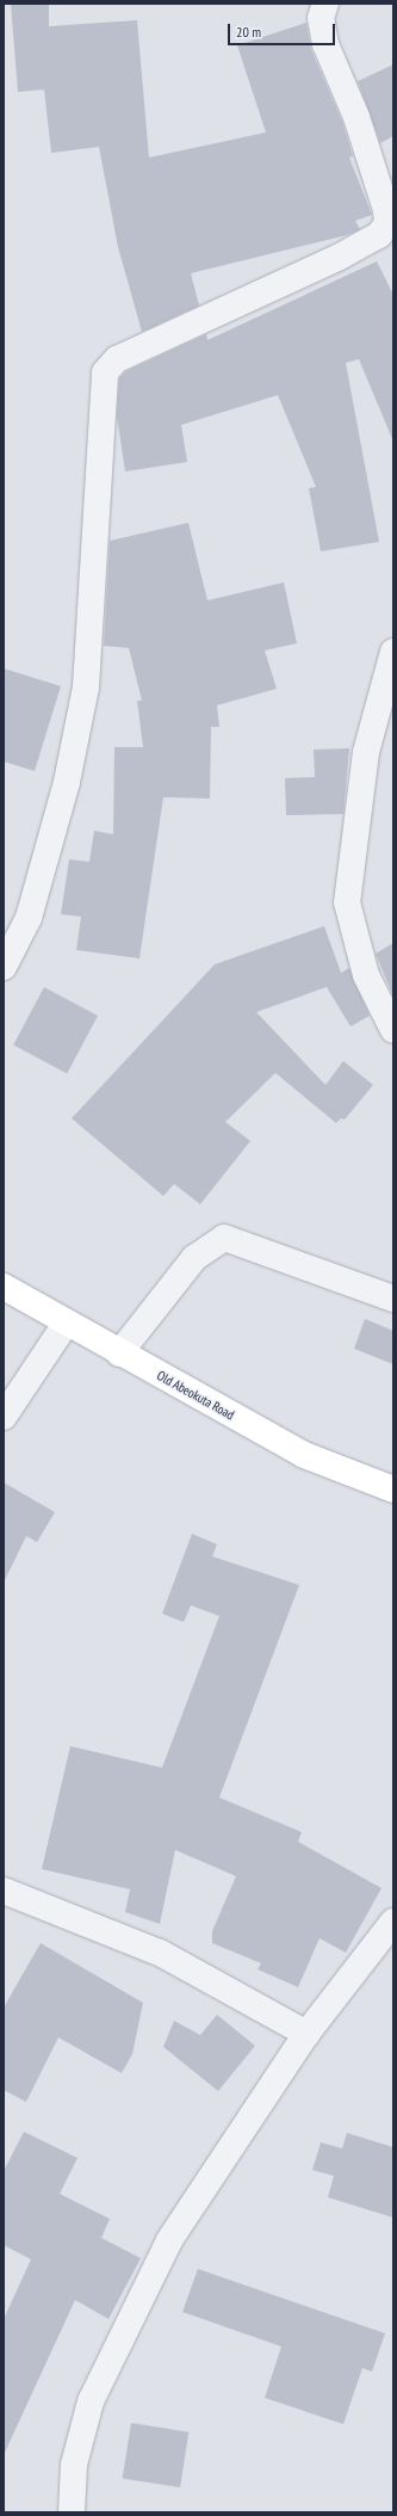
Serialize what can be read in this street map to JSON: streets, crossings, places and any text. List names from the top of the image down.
{
  "streets": {
    "highway": ["Old Abeokuta Road"]
  },
  "scale_bar": "20 m"
}
